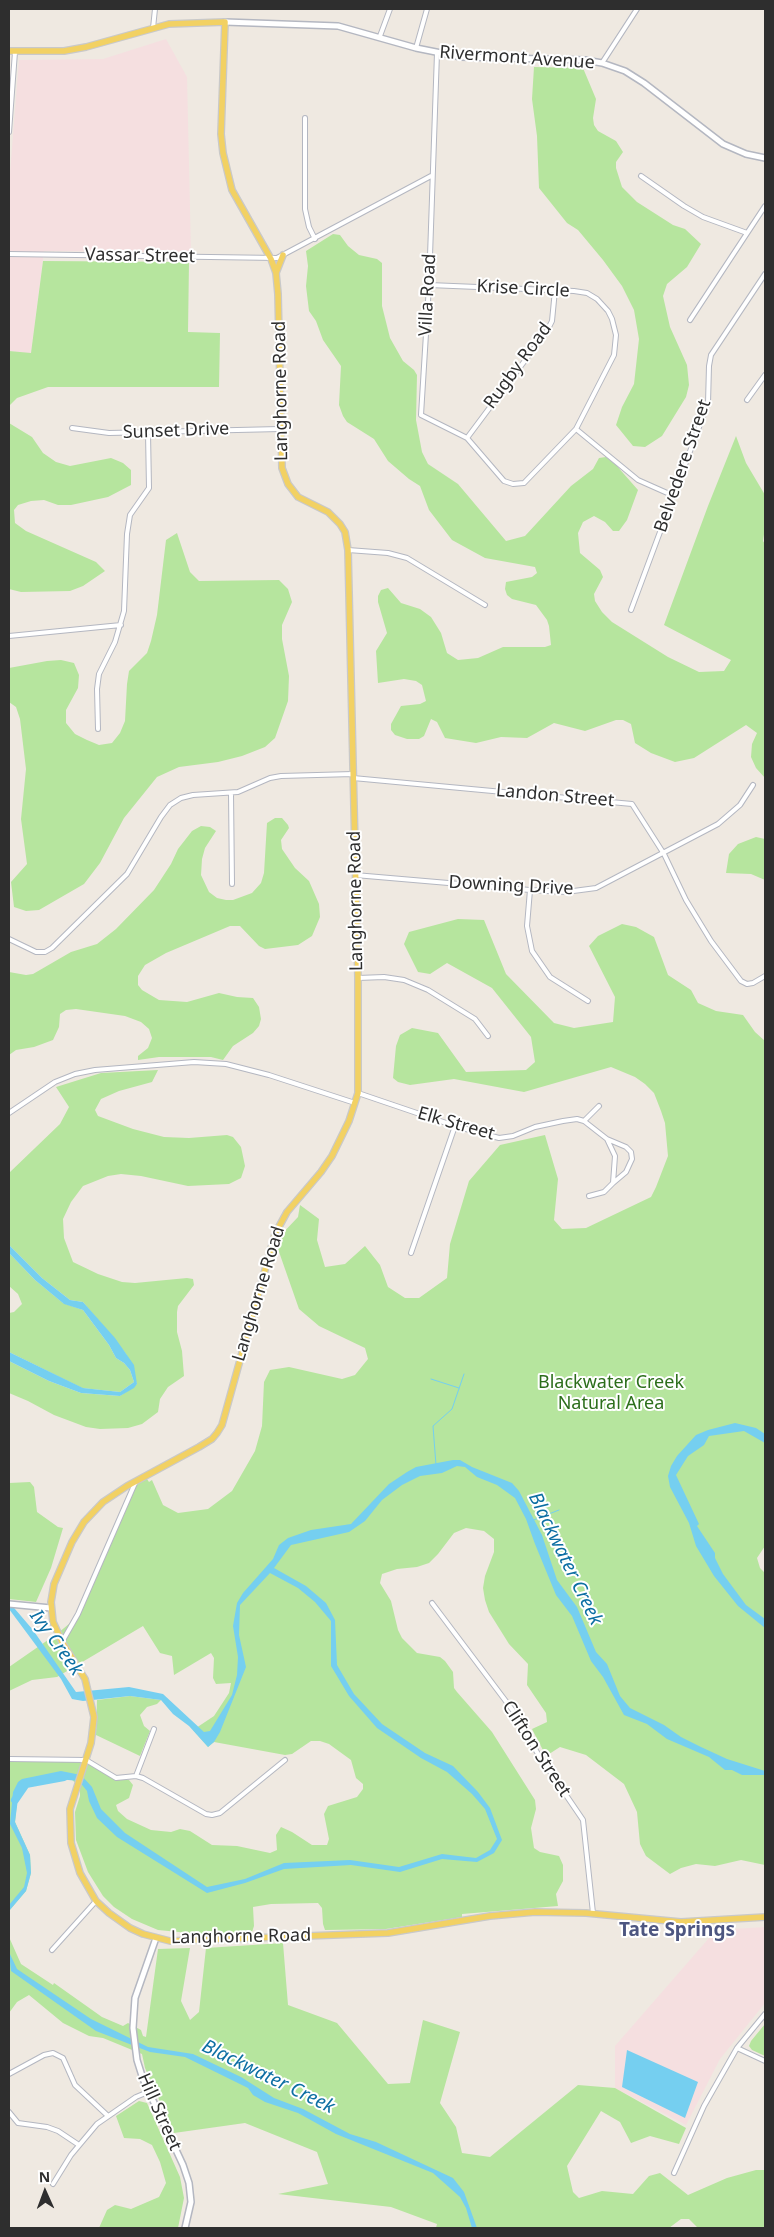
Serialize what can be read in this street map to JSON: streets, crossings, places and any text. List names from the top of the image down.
{
  "streets": {
    "main road": ["Rivermont Avenue", "Langhorne Road", "Hill Street"],
    "street": [
      "Vassar Street",
      "Krise Circle",
      "Villa Road",
      "Rugby Road",
      "Sunset Drive",
      "Belvedere Street",
      "Landon Street",
      "Downing Drive",
      "Elk Street",
      "Clifton Street"
    ]
  },
  "crossings": [
    ["Rivermont Avenue", "Langhorne Road"],
    ["Vassar Street", "Langhorne Road"],
    ["Krise Circle", "Villa Road"],
    ["Krise Circle", "Rugby Road"],
    ["Langhorne Road", "Sunset Drive"],
    ["Langhorne Road", "Landon Street"],
    ["Langhorne Road", "Downing Drive"],
    ["Langhorne Road", "Elk Street"],
    ["Langhorne Road", "Clifton Street"],
    ["Langhorne Road", "Hill Street"],
    ["Landon Street", "Downing Drive"]
  ],
  "districts": ["Tate Springs"],
  "water": ["Blackwater Creek", "Ivy Creek"],
  "parks": ["Blackwater Creek Natural Area"],
  "north": "top"
}
